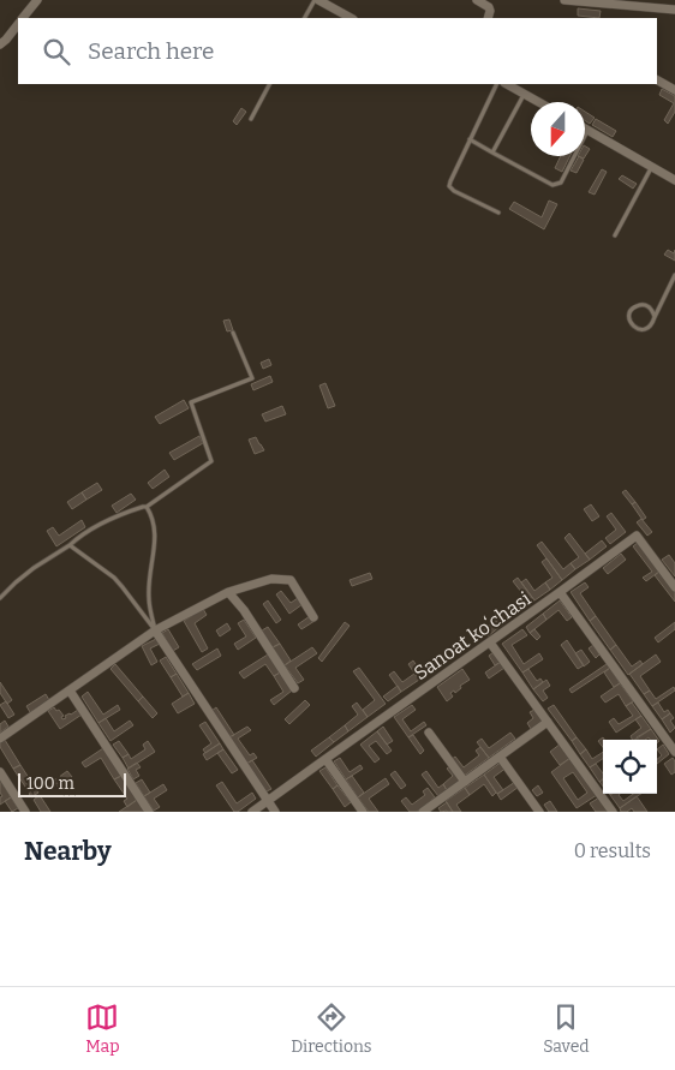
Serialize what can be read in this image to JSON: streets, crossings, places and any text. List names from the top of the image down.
{
  "streets": {
    "street": ["Sanoat koʻchasi"]
  },
  "scale_bar": "100 m",
  "north": "bottom",
  "page": {
    "search": "Search here",
    "scale": "100 m",
    "heading": ["Nearby", "0 results"],
    "nav": ["Map", "Directions", "Saved"]
  }
}
